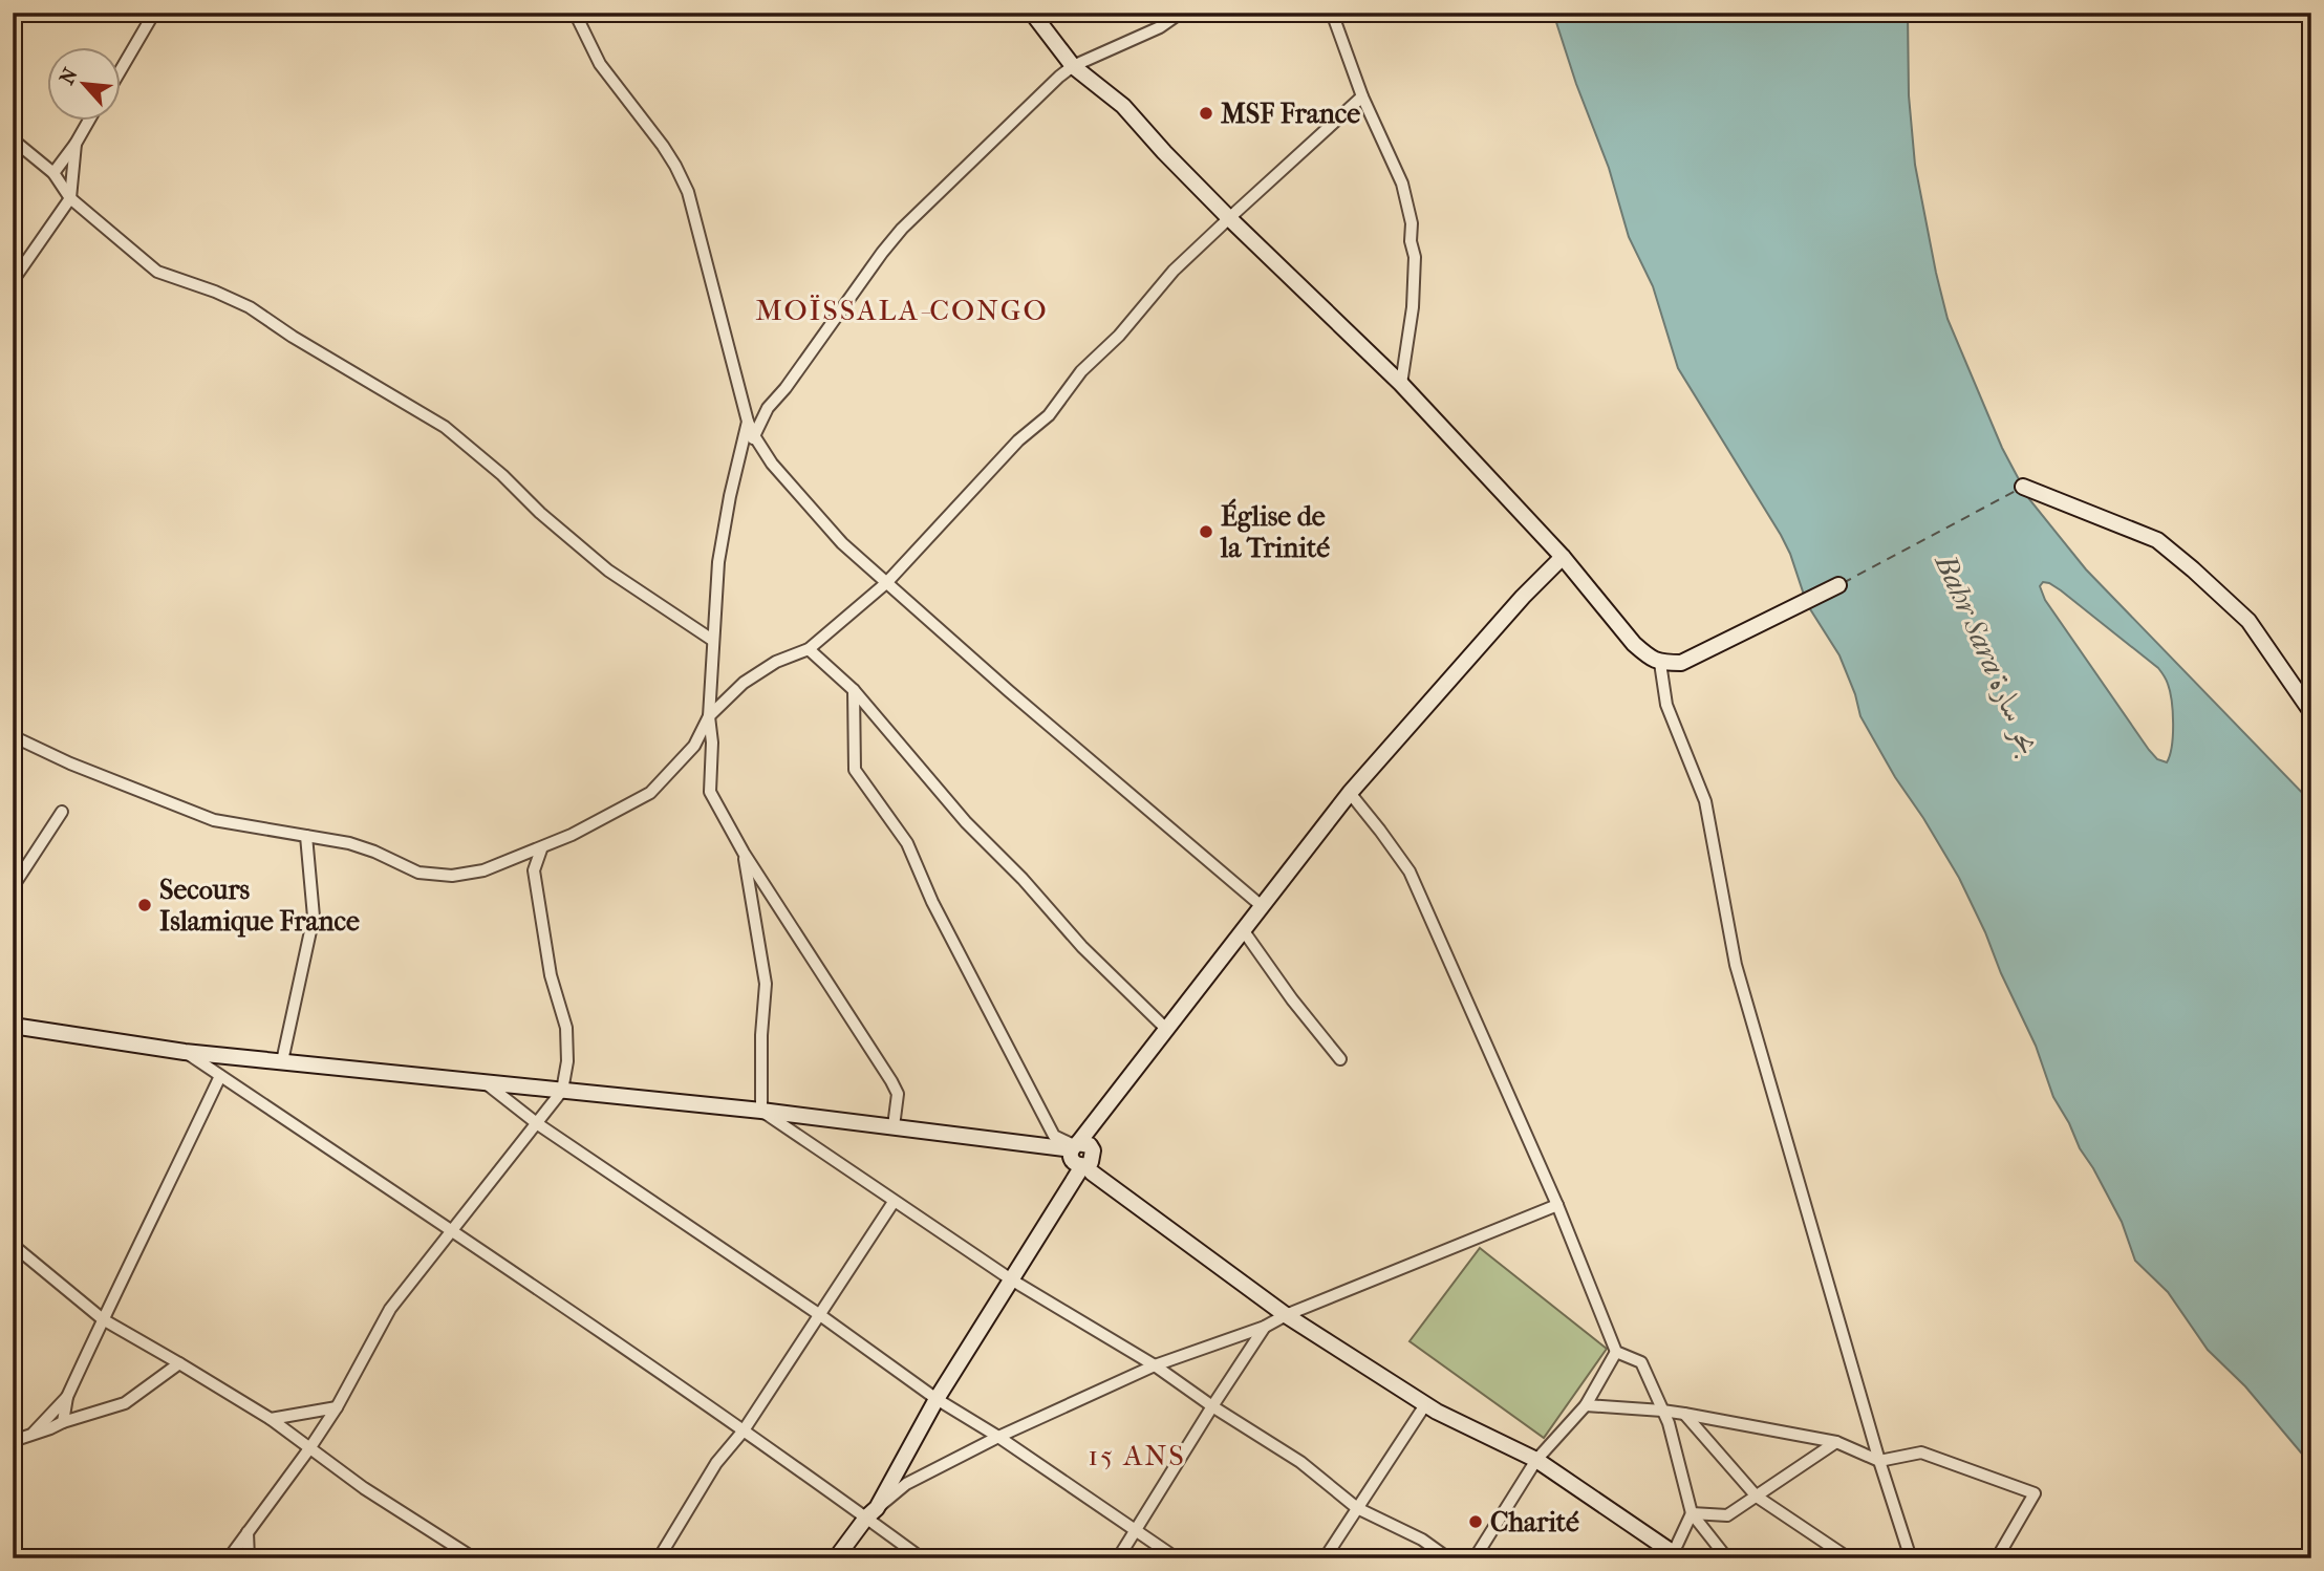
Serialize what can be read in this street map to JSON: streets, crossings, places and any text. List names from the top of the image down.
{
  "districts": ["MOÏSSALA-CONGO", "15 ANS"],
  "water": ["Bahr Sara بحر سارة"],
  "places": [
    "MSF France",
    "Église de la Trinité",
    "Secours Islamique France",
    "Charité"
  ],
  "north": "top left"
}
